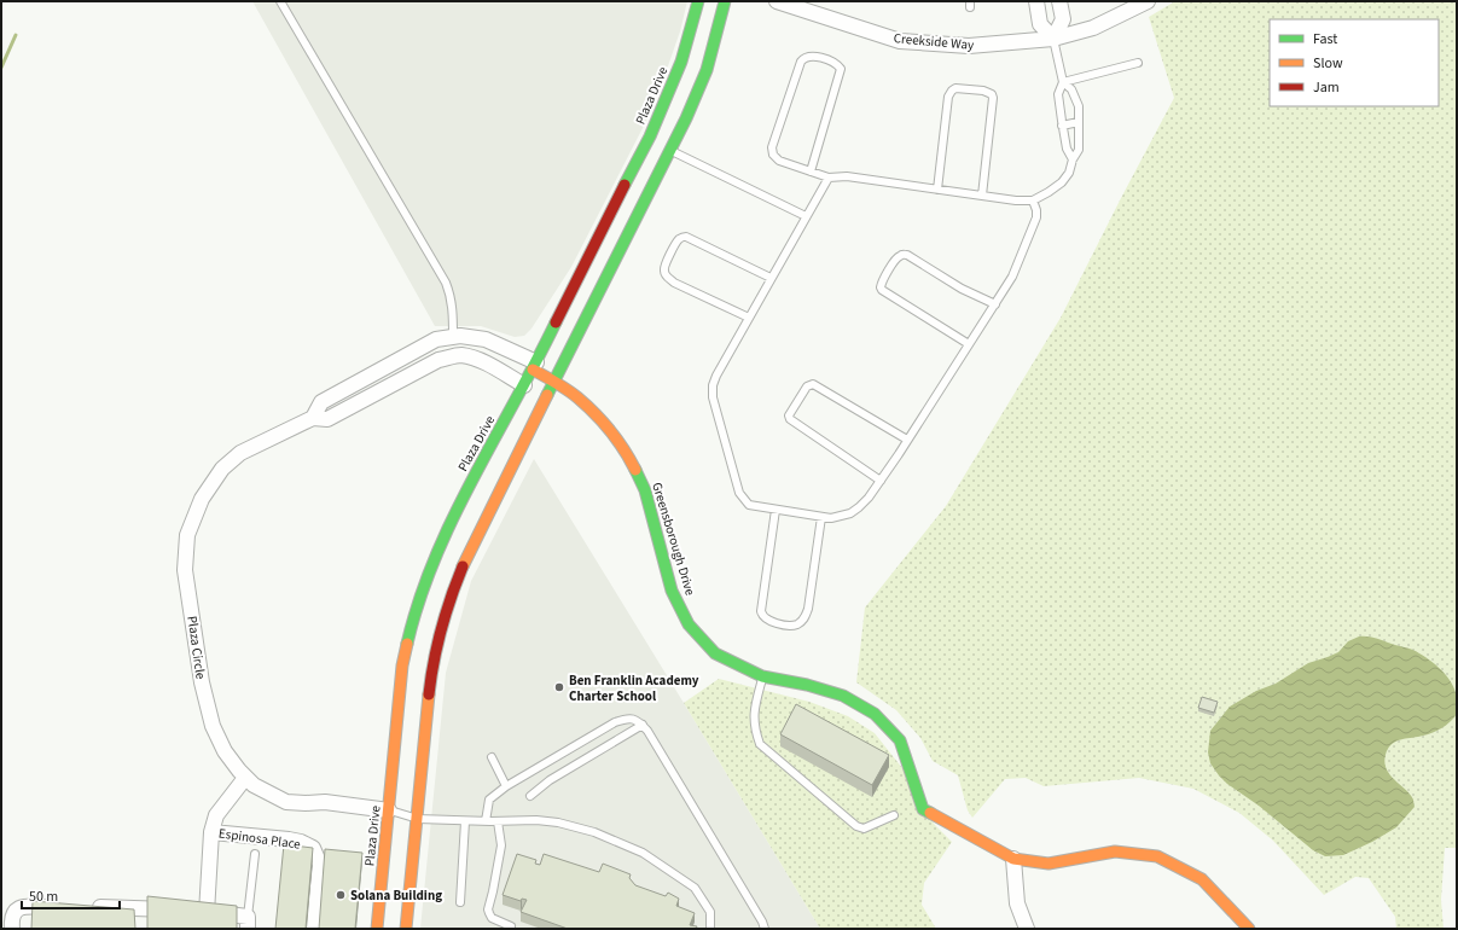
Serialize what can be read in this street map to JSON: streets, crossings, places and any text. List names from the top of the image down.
{
  "streets": {
    "street": [
      "Creekside Way",
      "Plaza Drive",
      "Greensborough Drive",
      "Plaza Circle",
      "Espinosa Place"
    ]
  },
  "crossings": [
    ["Plaza Drive", "Greensborough Drive"],
    ["Plaza Drive", "Plaza Circle"],
    ["Greensborough Drive", "Plaza Circle"]
  ],
  "places": ["Ben Franklin Academy Charter School", "Solana Building"],
  "legend": ["Fast", "Slow", "Jam"],
  "scale_bar": "50 m"
}
